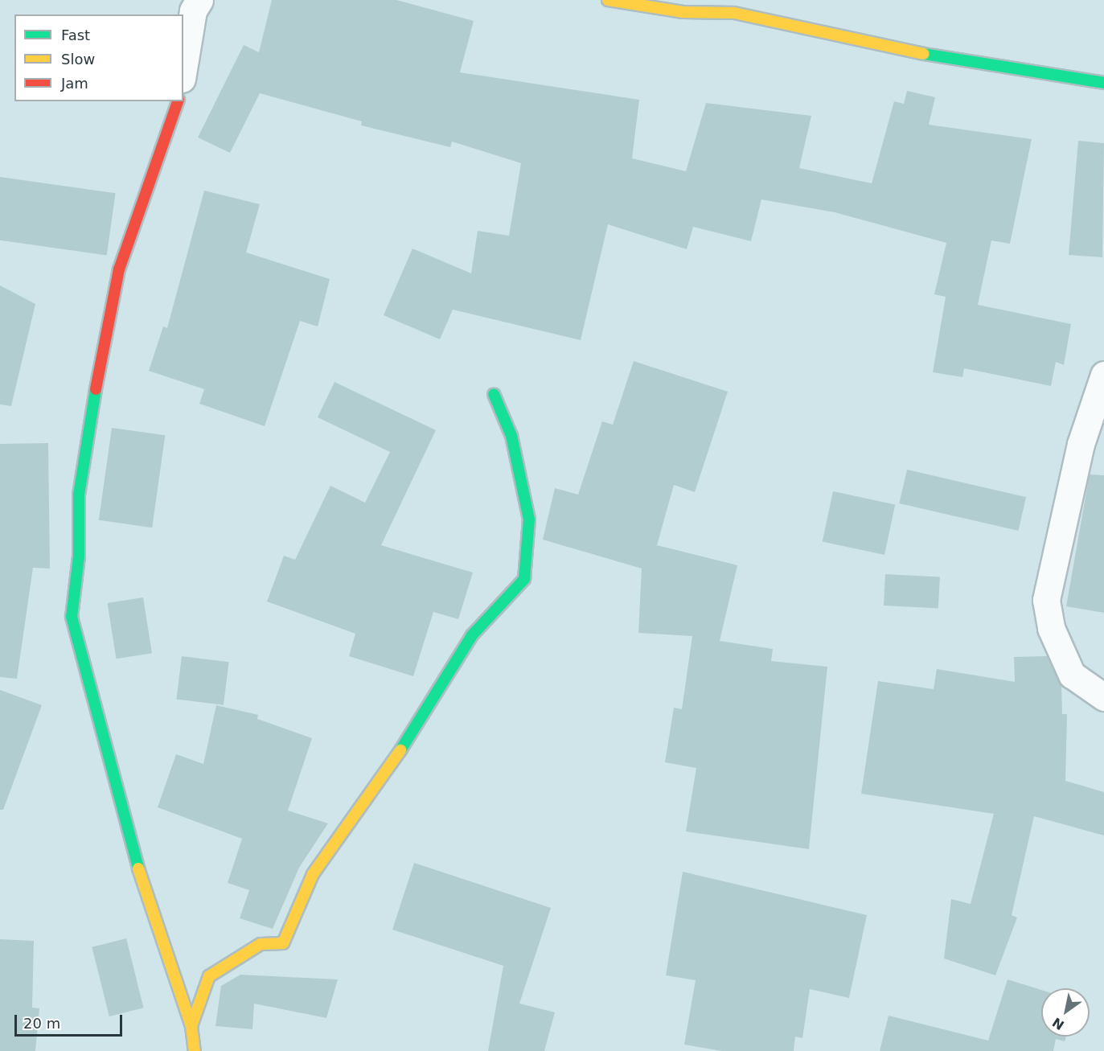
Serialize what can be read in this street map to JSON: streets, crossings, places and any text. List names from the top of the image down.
{
  "legend": ["Fast", "Slow", "Jam"],
  "scale_bar": "20 m",
  "north": "bottom left"
}
